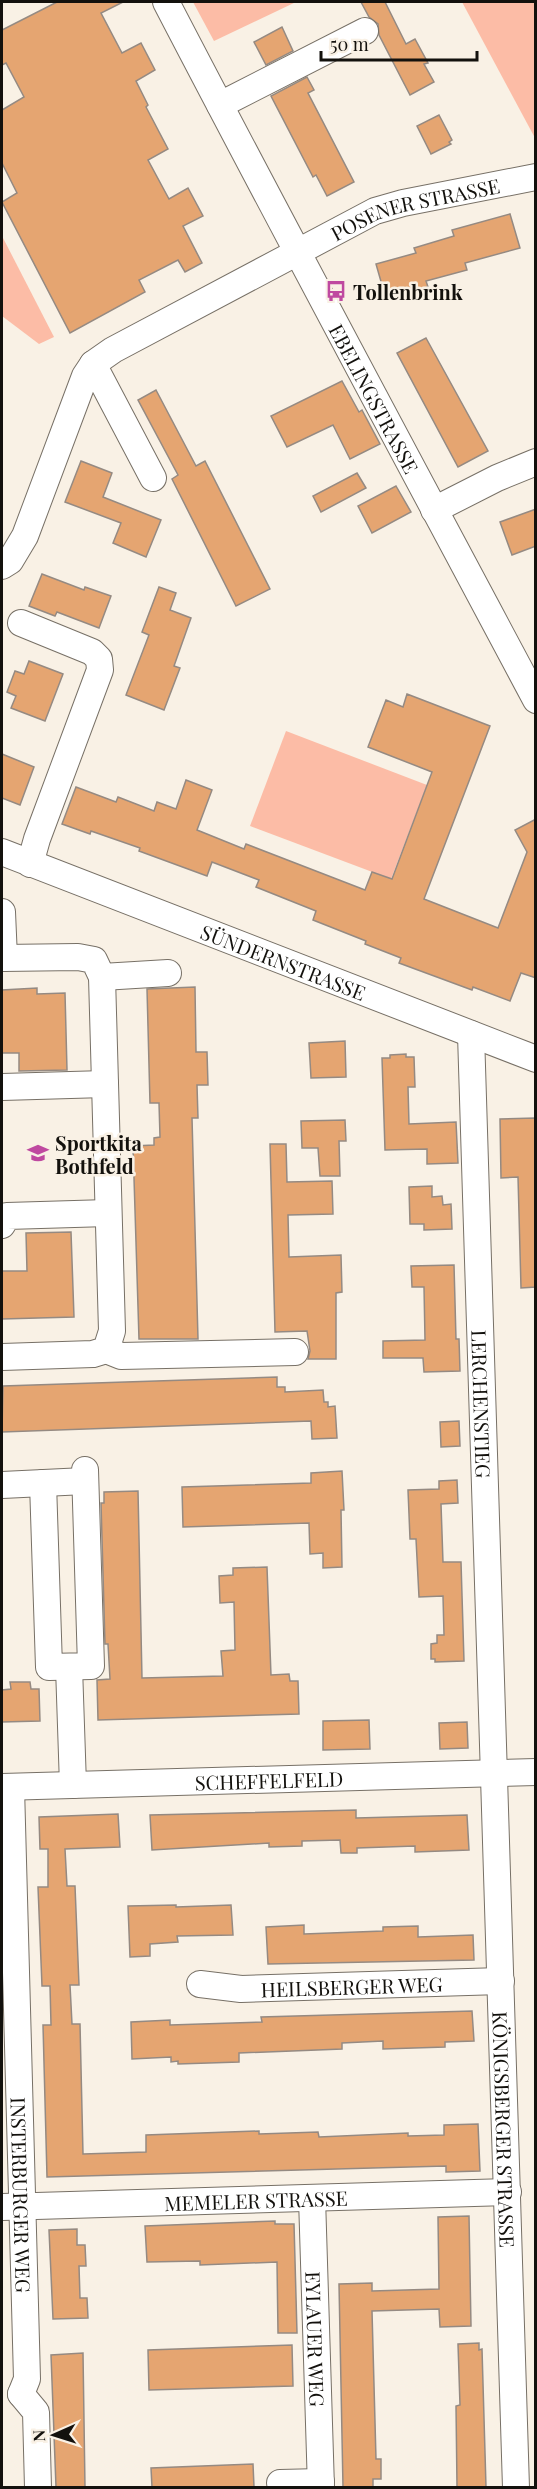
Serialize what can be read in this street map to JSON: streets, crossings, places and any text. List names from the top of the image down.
{
  "streets": {
    "street": [
      "POSENER STRASSE",
      "EBELINGSTRASSE",
      "SÜNDERNSTRASSE",
      "LERCHENSTIEG",
      "SCHEFFELFELD",
      "HEILSBERGER WEG",
      "KÖNIGSBERGER STRASSE",
      "INSTERBURGER WEG",
      "MEMELER STRASSE",
      "EYLAUER WEG"
    ]
  },
  "crossings": [
    ["POSENER STRASSE", "EBELINGSTRASSE"],
    ["SÜNDERNSTRASSE", "LERCHENSTIEG"],
    ["LERCHENSTIEG", "SCHEFFELFELD"],
    ["LERCHENSTIEG", "KÖNIGSBERGER STRASSE"],
    ["SCHEFFELFELD", "KÖNIGSBERGER STRASSE"],
    ["SCHEFFELFELD", "INSTERBURGER WEG"],
    ["HEILSBERGER WEG", "KÖNIGSBERGER STRASSE"],
    ["KÖNIGSBERGER STRASSE", "MEMELER STRASSE"],
    ["INSTERBURGER WEG", "MEMELER STRASSE"],
    ["MEMELER STRASSE", "EYLAUER WEG"]
  ],
  "places": {
    "bus stop": ["Tollenbrink"],
    "school or university": ["Sportkita Bothfeld"]
  },
  "scale_bar": "50 m",
  "north": "left"
}
